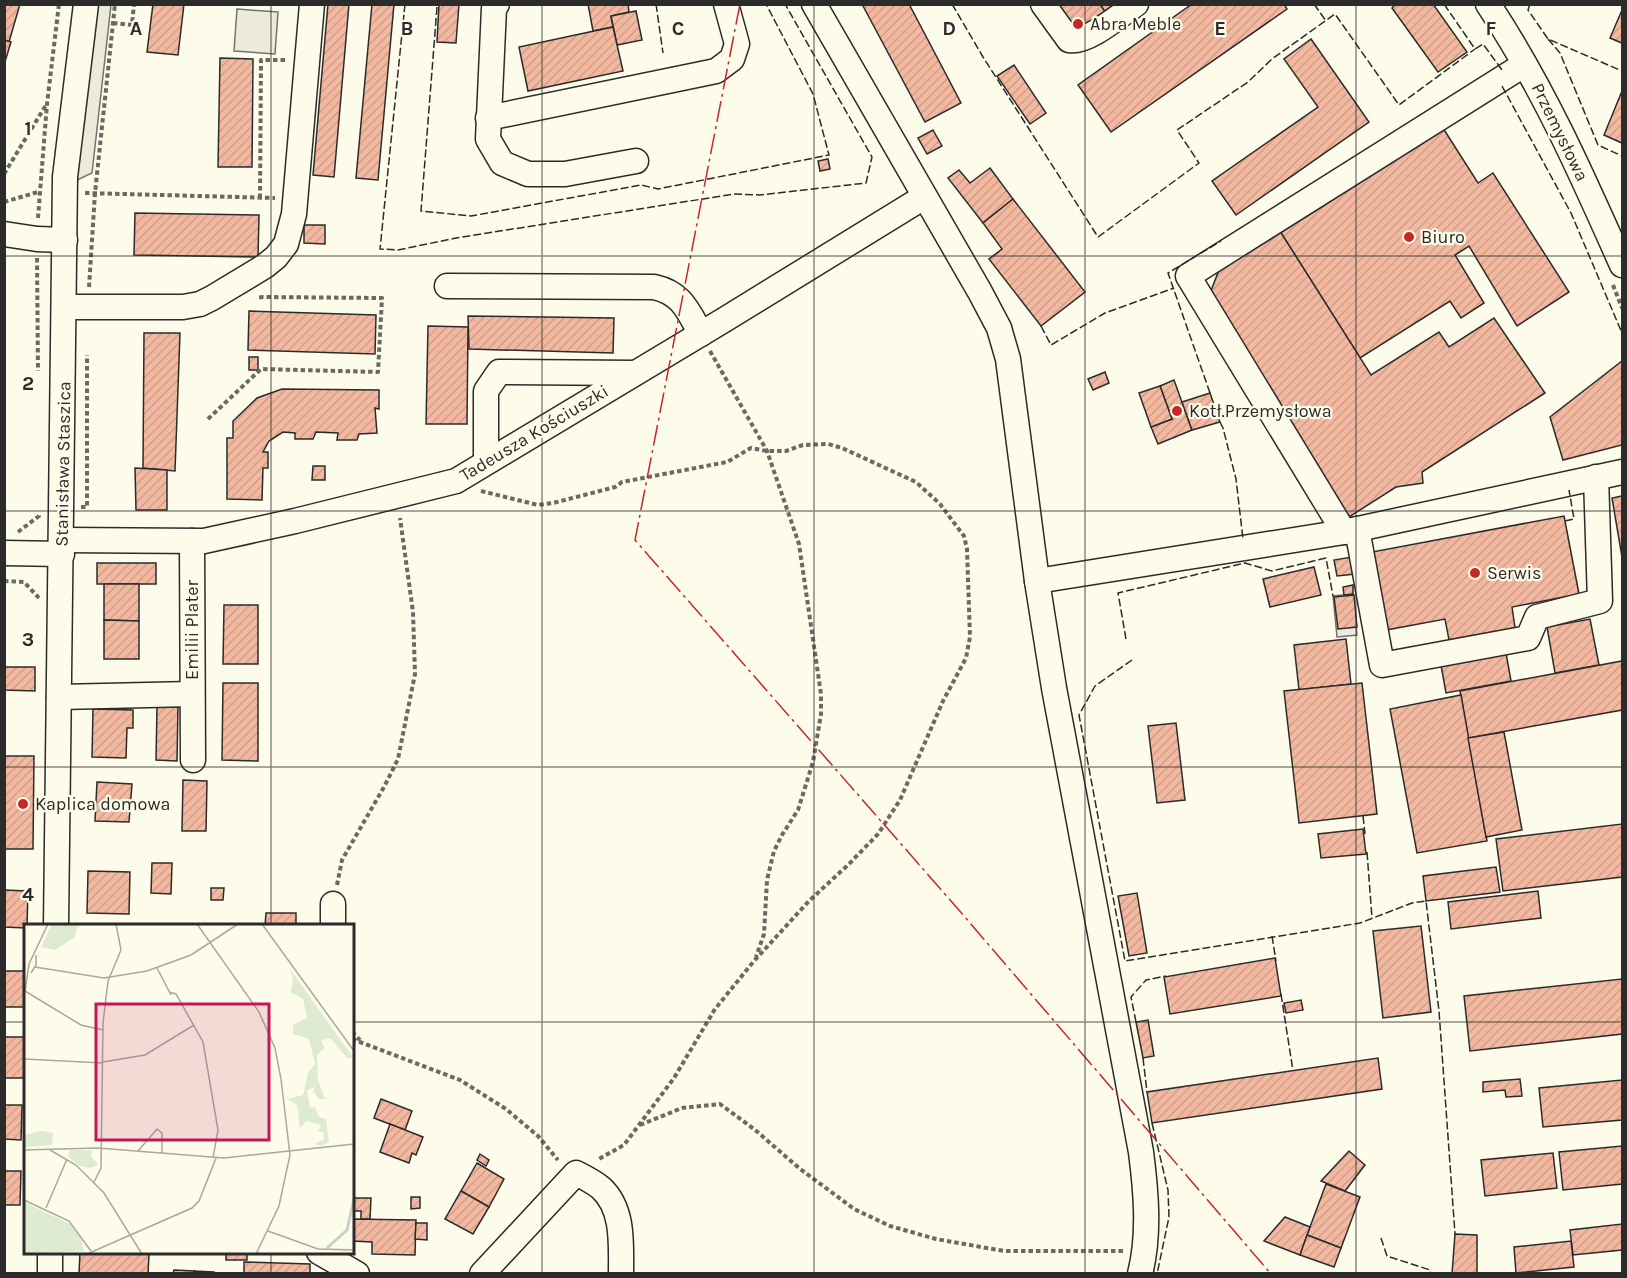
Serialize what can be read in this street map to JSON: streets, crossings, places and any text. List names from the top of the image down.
{
  "streets": {
    "street": [
      "Przemysłowa",
      "Tadeusza Kościuszki",
      "Stanisława Staszica",
      "Emilii Plater"
    ]
  },
  "crossings": [
    ["Tadeusza Kościuszki", "Stanisława Staszica"],
    ["Tadeusza Kościuszki", "Emilii Plater"],
    ["Stanisława Staszica", "Emilii Plater"]
  ],
  "places": [
    "Abra Meble",
    "Biuro",
    "Kotł.Przemysłowa",
    "Serwis",
    "Kaplica domowa"
  ],
  "grid": {
    "columns": [
      "A",
      "B",
      "C",
      "D",
      "E",
      "F"
    ],
    "rows": [
      "1",
      "2",
      "3",
      "4"
    ]
  }
}
